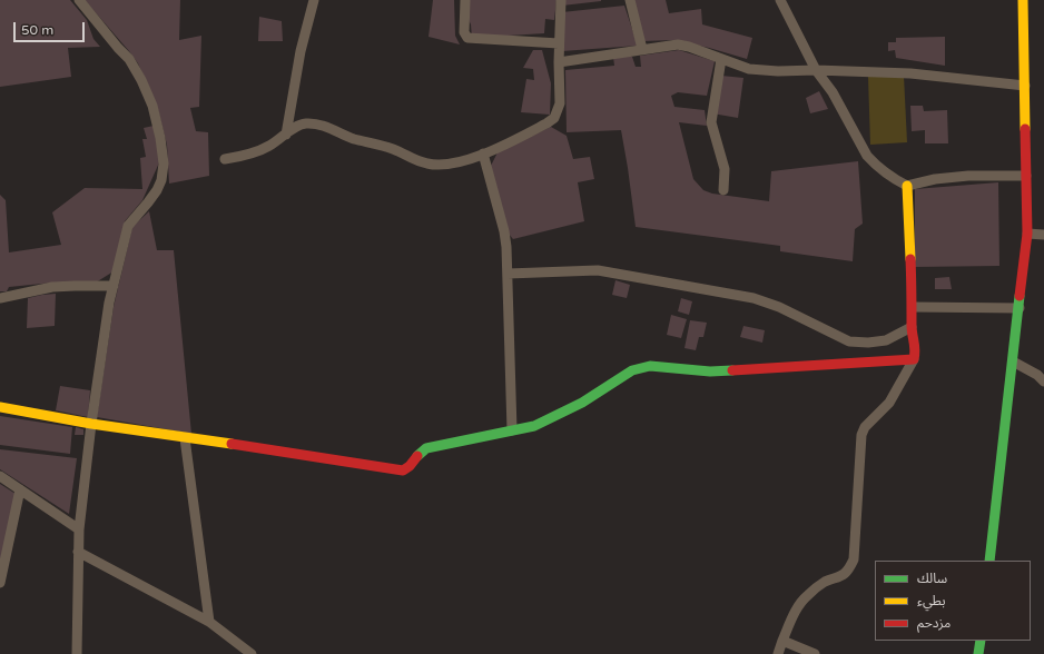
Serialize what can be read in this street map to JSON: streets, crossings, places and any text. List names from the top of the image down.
{
  "legend": ["سالك", "بطيء", "مزدحم"],
  "scale_bar": "50 m"
}
